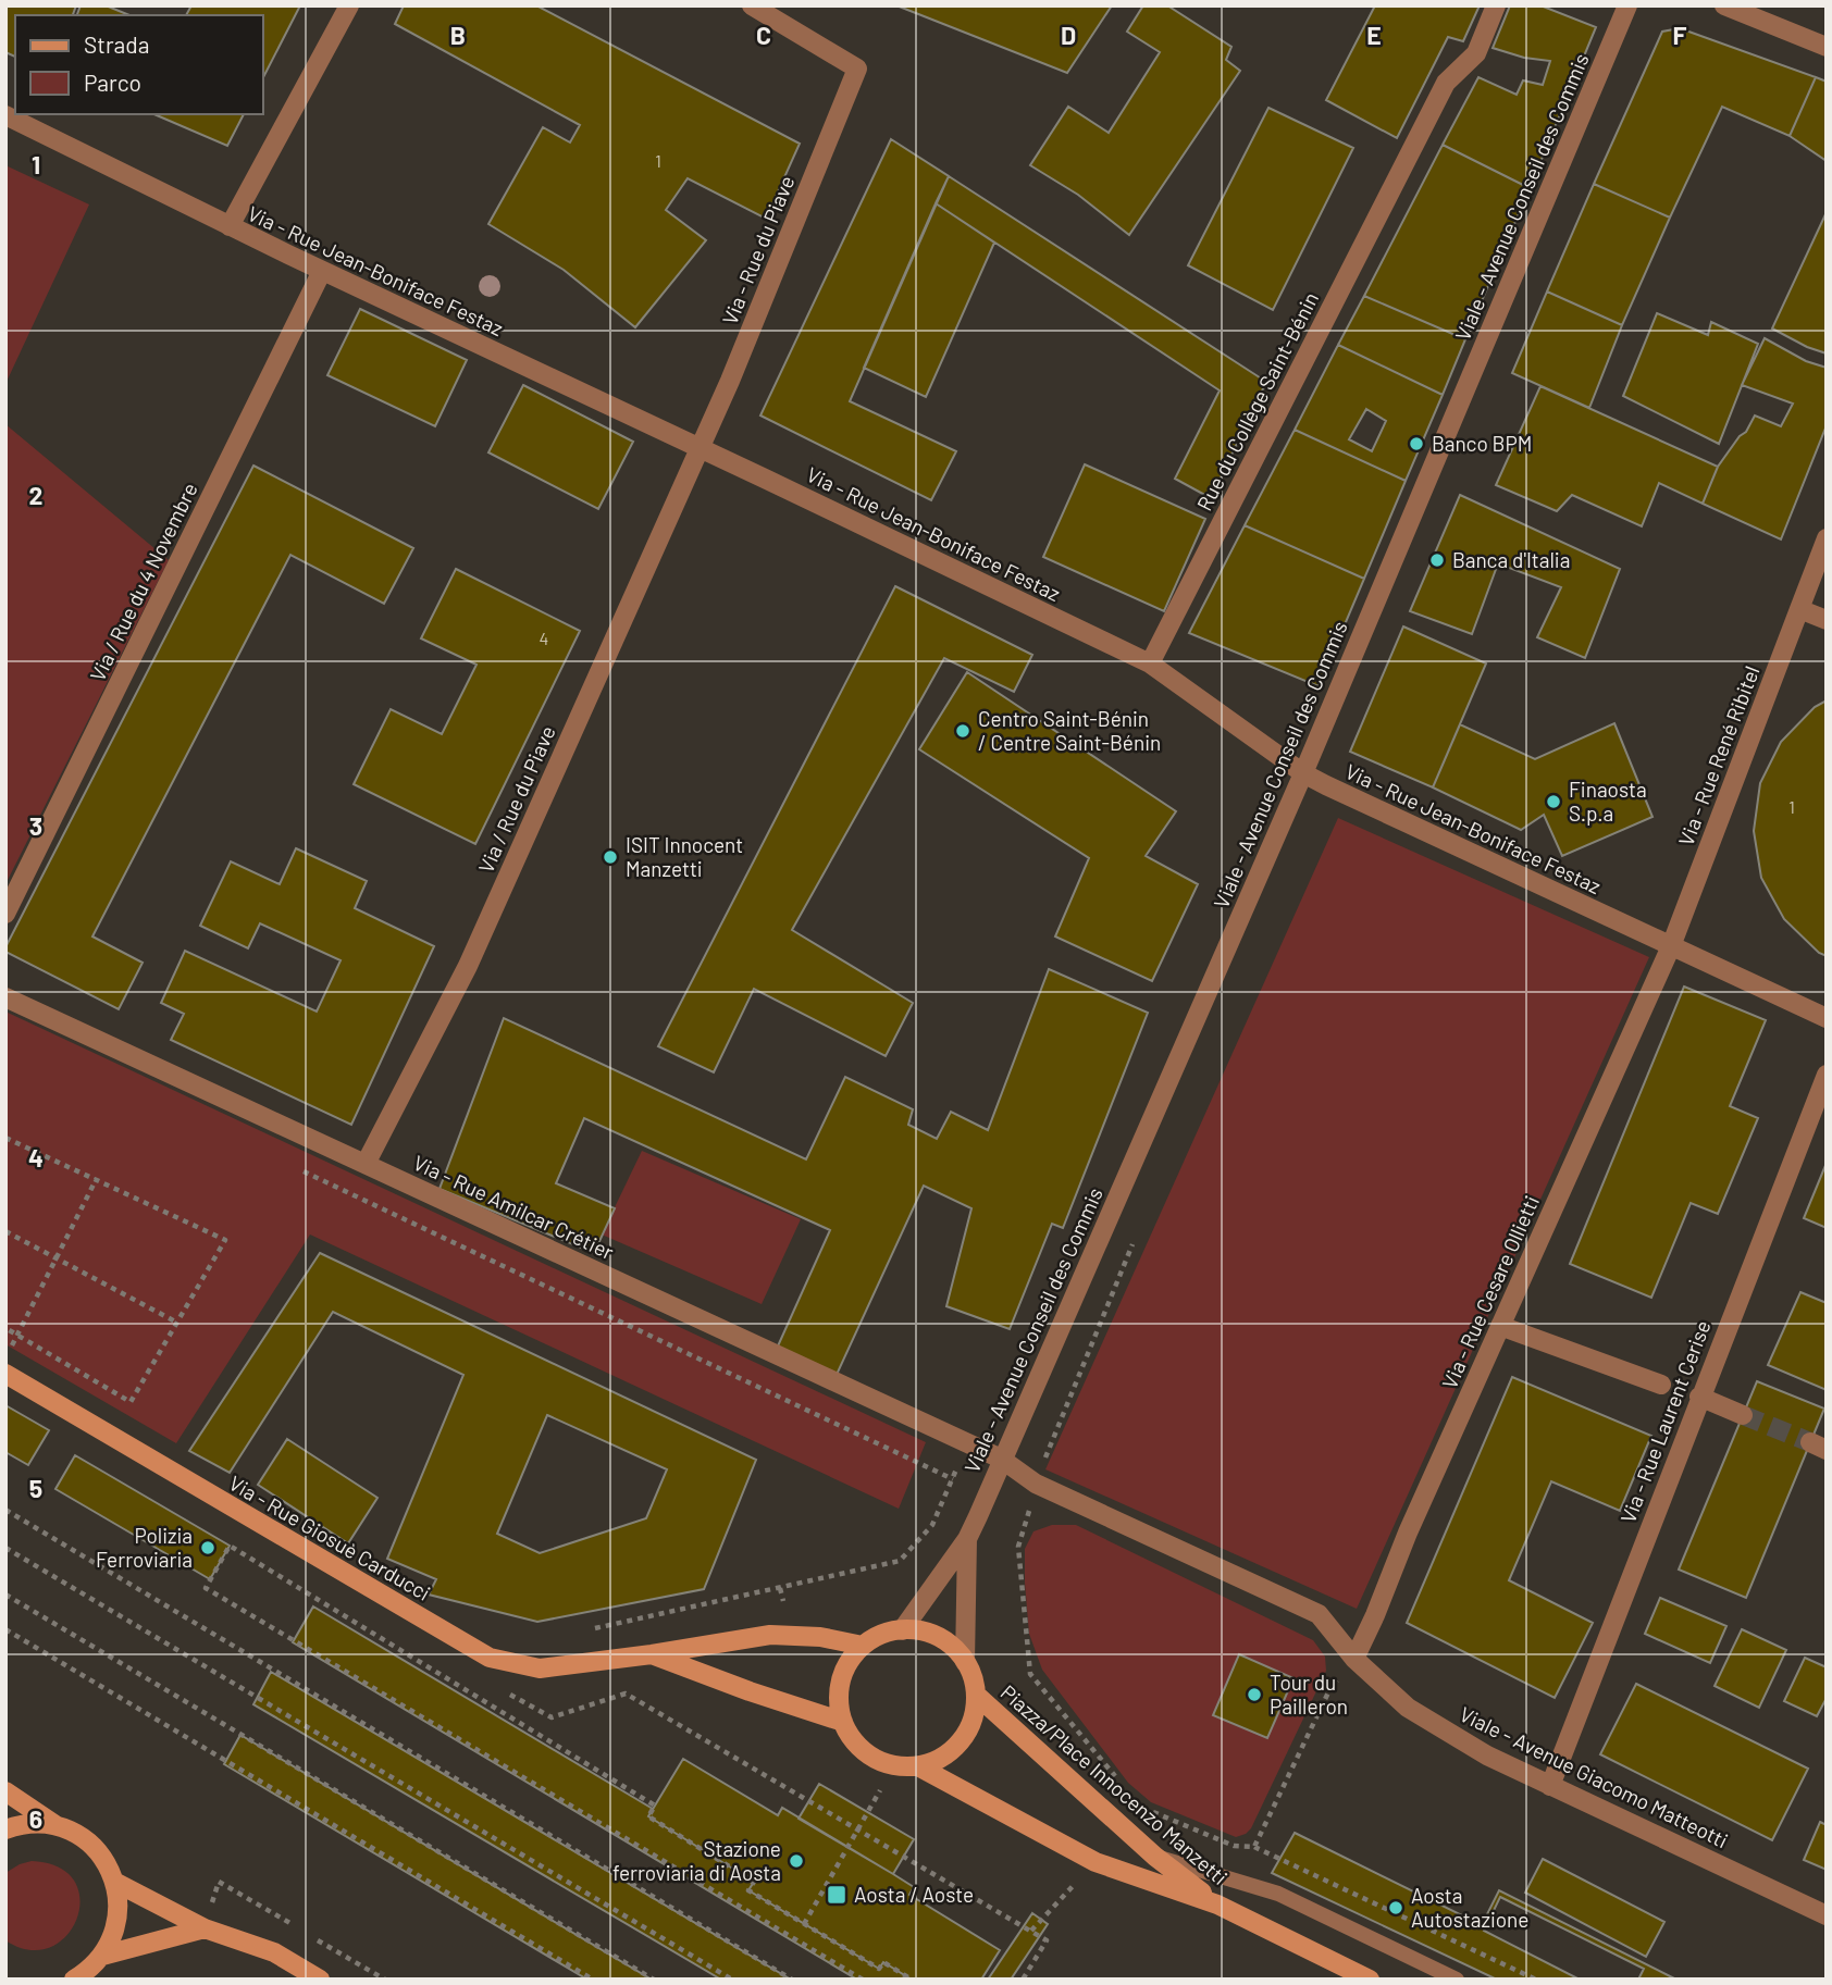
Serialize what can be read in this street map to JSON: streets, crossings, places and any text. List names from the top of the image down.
{
  "streets": {
    "street": [
      "Viale - Avenue Conseil des Commis",
      "Via - Rue du Piave",
      "Via - Rue Jean-Boniface Festaz",
      "Rue du Collège Saint-Bénin",
      "Via / Rue du 4 Novembre",
      "Via - Rue René Ribitel",
      "Via / Rue du Piave",
      "Via - Rue Amilcar Crétier",
      "Via - Rue Cesare Ollietti",
      "Via - Rue Laurent Cerise",
      "Via - Rue Giosuè Carducci",
      "Viale - Avenue Giacomo Matteotti",
      "Piazza/Place Innocenzo Manzetti"
    ]
  },
  "crossings": [
    ["Viale - Avenue Conseil des Commis", "Via - Rue Jean-Boniface Festaz"],
    ["Viale - Avenue Conseil des Commis", "Via - Rue Amilcar Crétier"],
    ["Viale - Avenue Conseil des Commis", "Piazza/Place Innocenzo Manzetti"],
    ["Via - Rue du Piave", "Via - Rue Jean-Boniface Festaz"],
    ["Via - Rue du Piave", "Via / Rue du Piave"],
    ["Via - Rue Jean-Boniface Festaz", "Rue du Collège Saint-Bénin"],
    ["Via - Rue Jean-Boniface Festaz", "Via / Rue du 4 Novembre"],
    ["Via - Rue Jean-Boniface Festaz", "Via - Rue René Ribitel"],
    ["Via - Rue Jean-Boniface Festaz", "Via / Rue du Piave"],
    ["Via - Rue Jean-Boniface Festaz", "Via - Rue Cesare Ollietti"],
    ["Via - Rue René Ribitel", "Via - Rue Cesare Ollietti"],
    ["Via / Rue du Piave", "Via - Rue Amilcar Crétier"],
    ["Via - Rue Amilcar Crétier", "Viale - Avenue Giacomo Matteotti"],
    ["Via - Rue Cesare Ollietti", "Viale - Avenue Giacomo Matteotti"],
    ["Via - Rue Laurent Cerise", "Viale - Avenue Giacomo Matteotti"],
    ["Via - Rue Giosuè Carducci", "Piazza/Place Innocenzo Manzetti"]
  ],
  "places": {
    "other": [
      "Banco BPM",
      "Banca d'Italia",
      "Centro Saint-Bénin / Centre Saint-Bénin",
      "Finaosta S.p.a",
      "ISIT Innocent Manzetti",
      "Polizia Ferroviaria",
      "Tour du Pailleron",
      "Stazione ferroviaria di Aosta",
      "Aosta Autostazione"
    ],
    "transit": ["Aosta / Aoste"]
  },
  "house_numbers": ["1", "4", "1"],
  "legend": ["Strada", "Parco"],
  "grid": {
    "columns": [
      "B",
      "C",
      "D",
      "E",
      "F"
    ],
    "rows": [
      "1",
      "2",
      "3",
      "4",
      "5",
      "6"
    ]
  }
}
